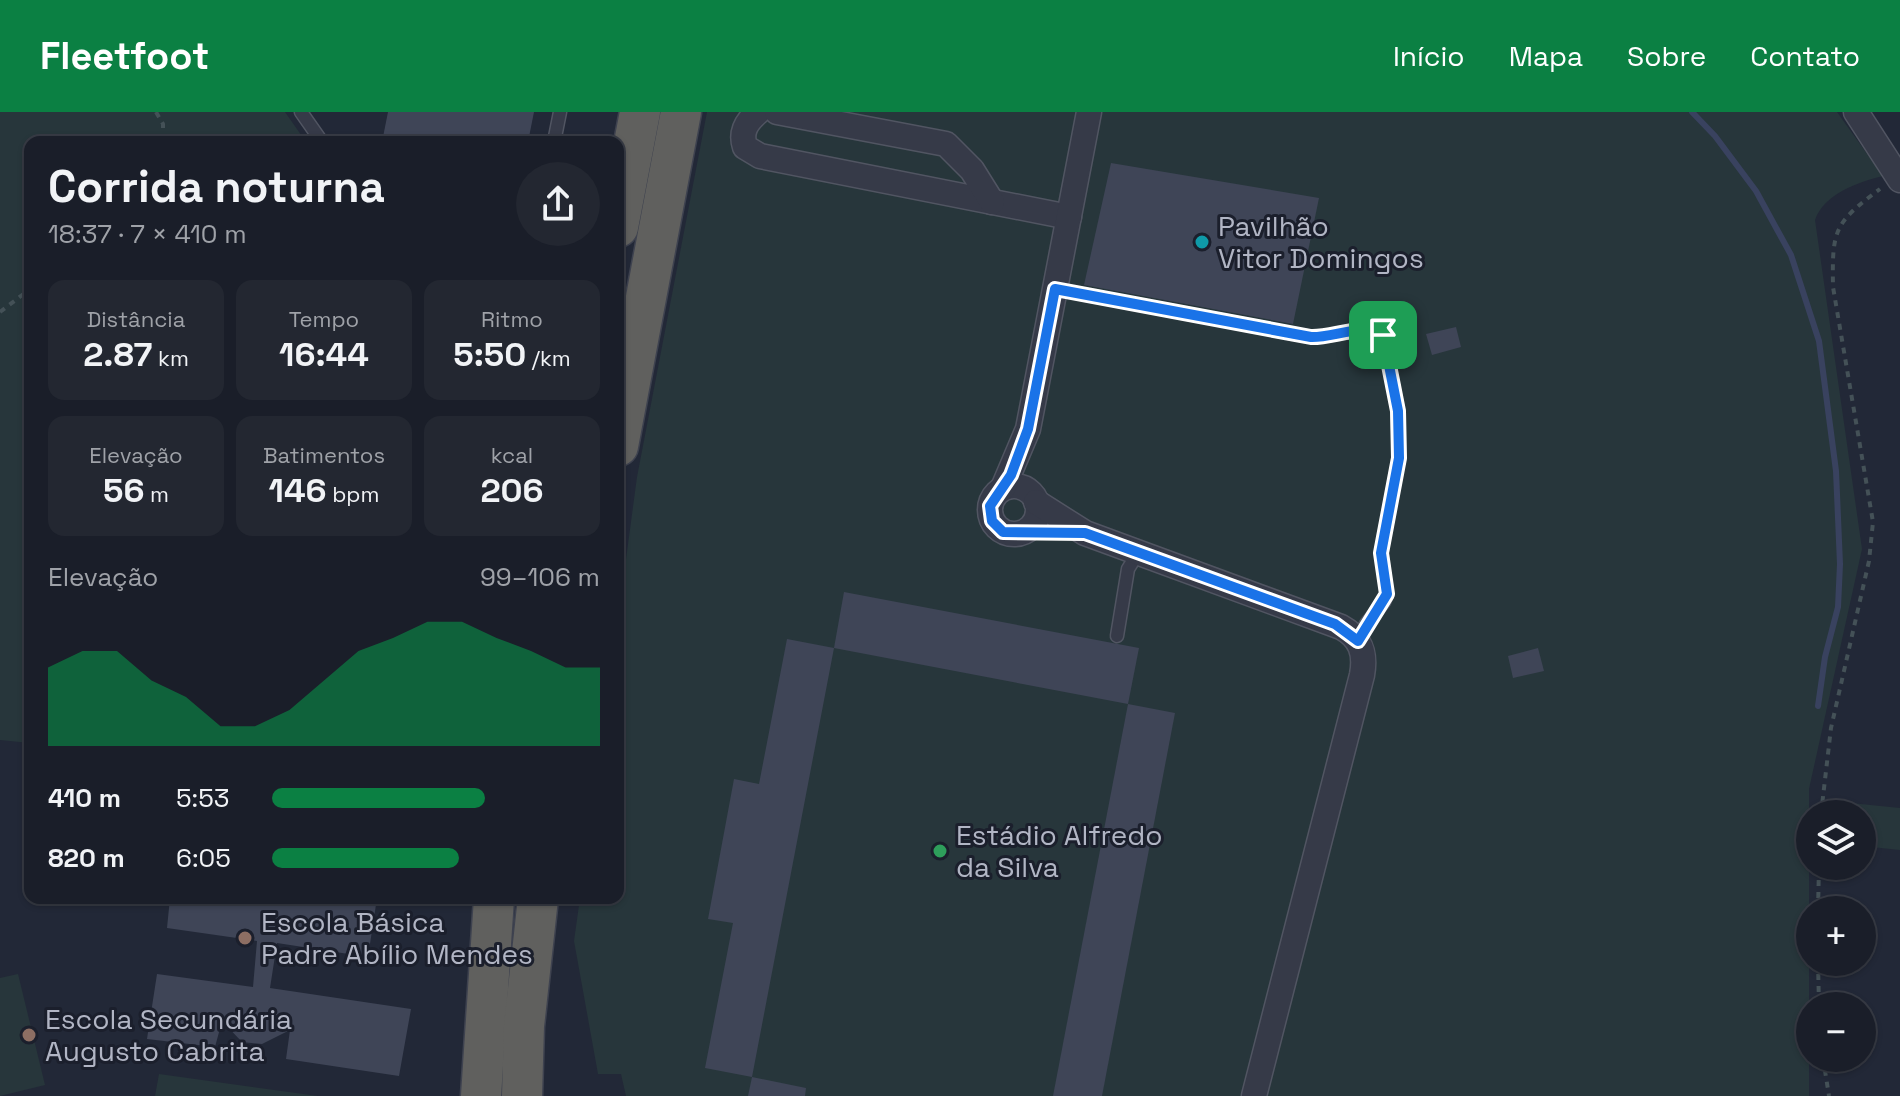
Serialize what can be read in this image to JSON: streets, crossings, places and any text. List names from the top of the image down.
{
  "places": [
    "Pavilhão Vitor Domingos",
    "Estádio Alfredo da Silva",
    "Escola Básica Padre Abílio Mendes",
    "Escola Secundária Augusto Cabrita"
  ],
  "page": {
    "header": "Fleetfoot",
    "nav": [
      "Início",
      "Mapa",
      "Sobre",
      "Contato"
    ],
    "heading": ["Corrida noturna", "18:37 · 7 × 410 m"],
    "stats": [
      ["Distância", "2.87 km"],
      ["Tempo", "16:44"],
      ["Ritmo", "5:50 /km"],
      ["Elevação", "56 m"],
      ["Batimentos", "146 bpm"],
      ["kcal", "206"]
    ],
    "chart": ["Elevação", "99–106 m"],
    "list": [
      {
        "name": "410 m",
        "note": "5:53"
      },
      {
        "name": "820 m",
        "note": "6:05"
      }
    ],
    "map_buttons": ["+", "−"]
  }
}
